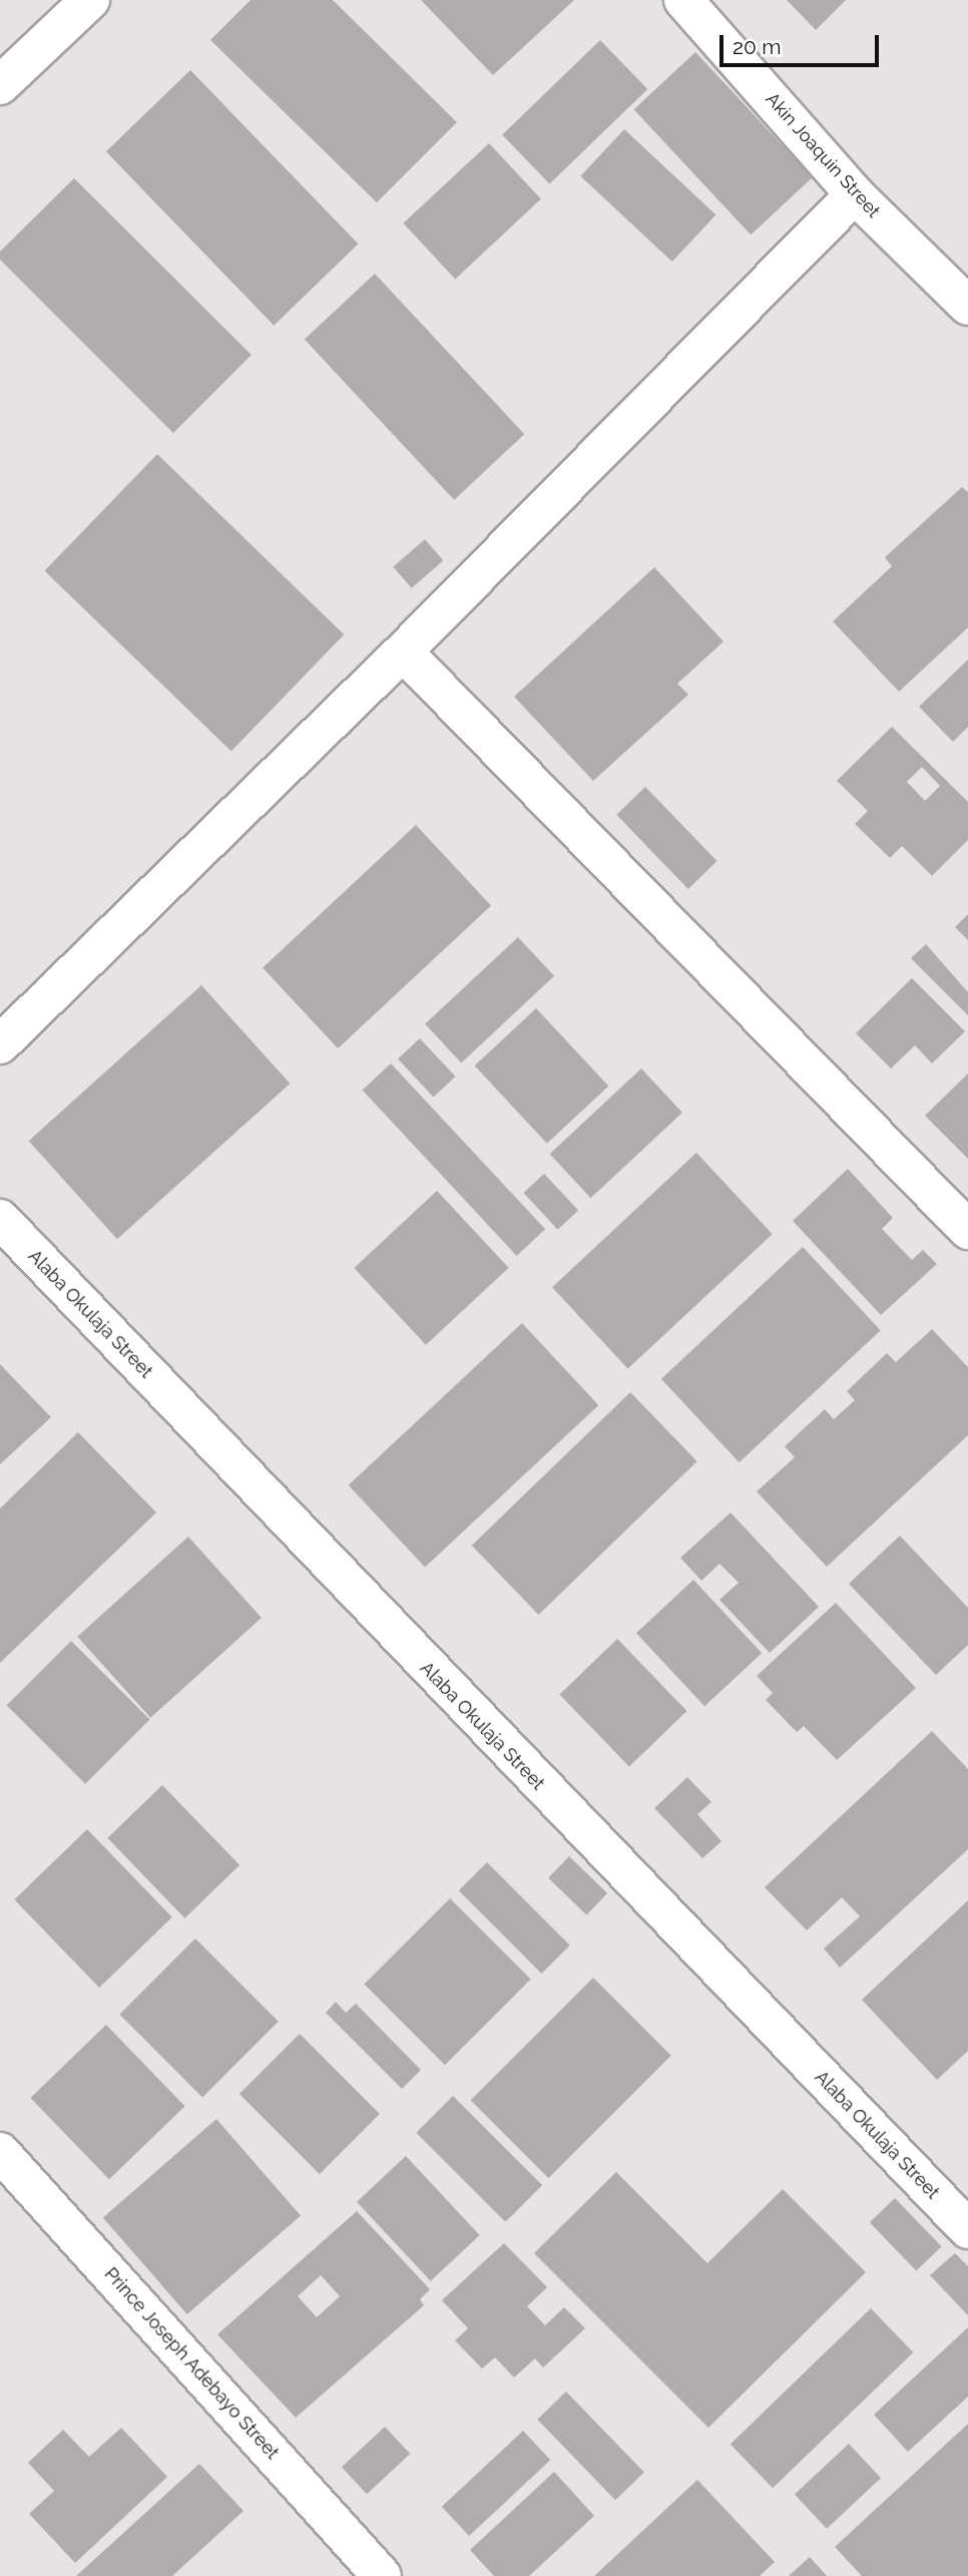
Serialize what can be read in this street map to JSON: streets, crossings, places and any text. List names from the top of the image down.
{
  "streets": {
    "street": ["Akin Joaquin Street", "Alaba Okulaja Street", "Prince Joseph Adebayo Street"]
  },
  "scale_bar": "20 m"
}
